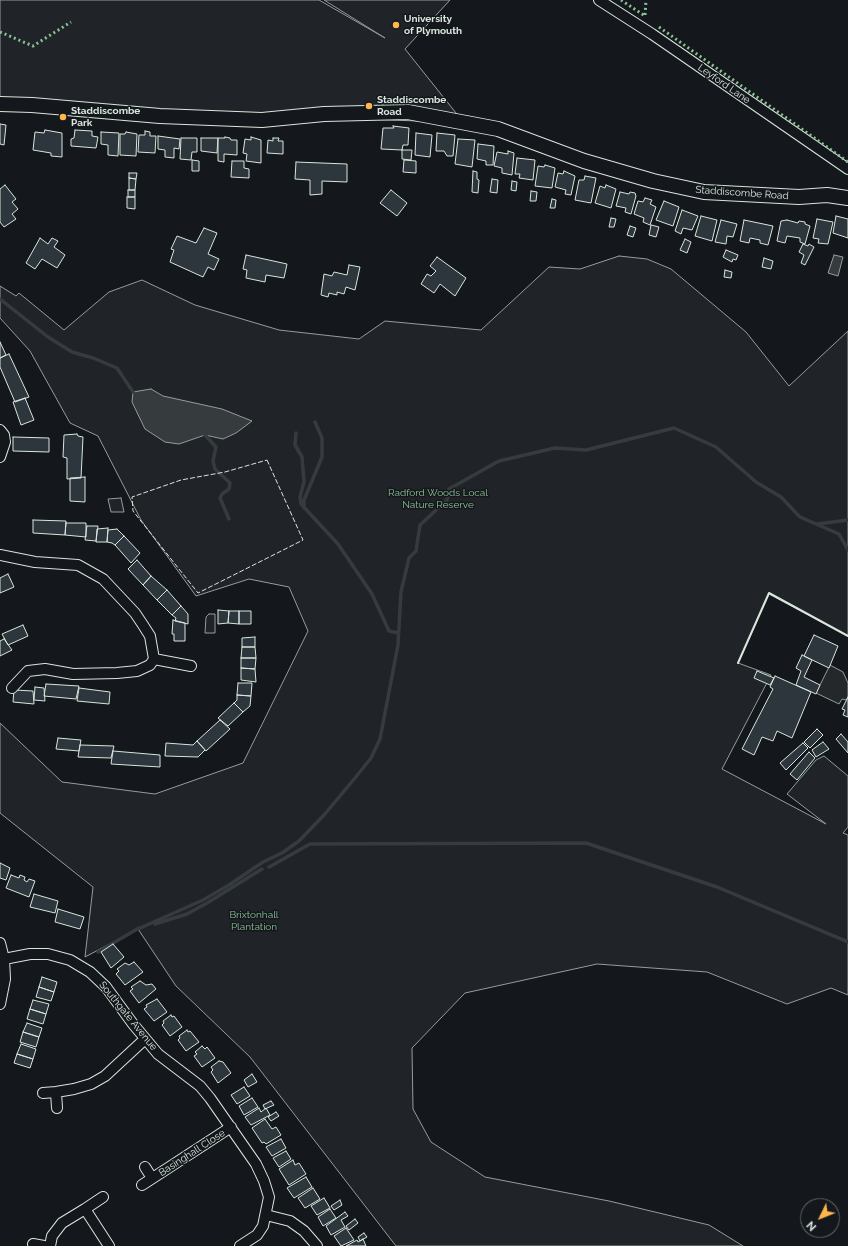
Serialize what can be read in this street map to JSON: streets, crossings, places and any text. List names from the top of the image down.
{
  "streets": {
    "street": [
      "Leyford Lane",
      "Staddiscombe Road",
      "Southgate Avenue",
      "Basinghall Close"
    ]
  },
  "crossings": [
    ["Southgate Avenue", "Basinghall Close"]
  ],
  "parks": ["Radford Woods Local Nature Reserve", "Brixtonhall Plantation"],
  "places": ["University of Plymouth", "Staddiscombe Road", "Staddiscombe Park"],
  "north": "bottom left"
}
